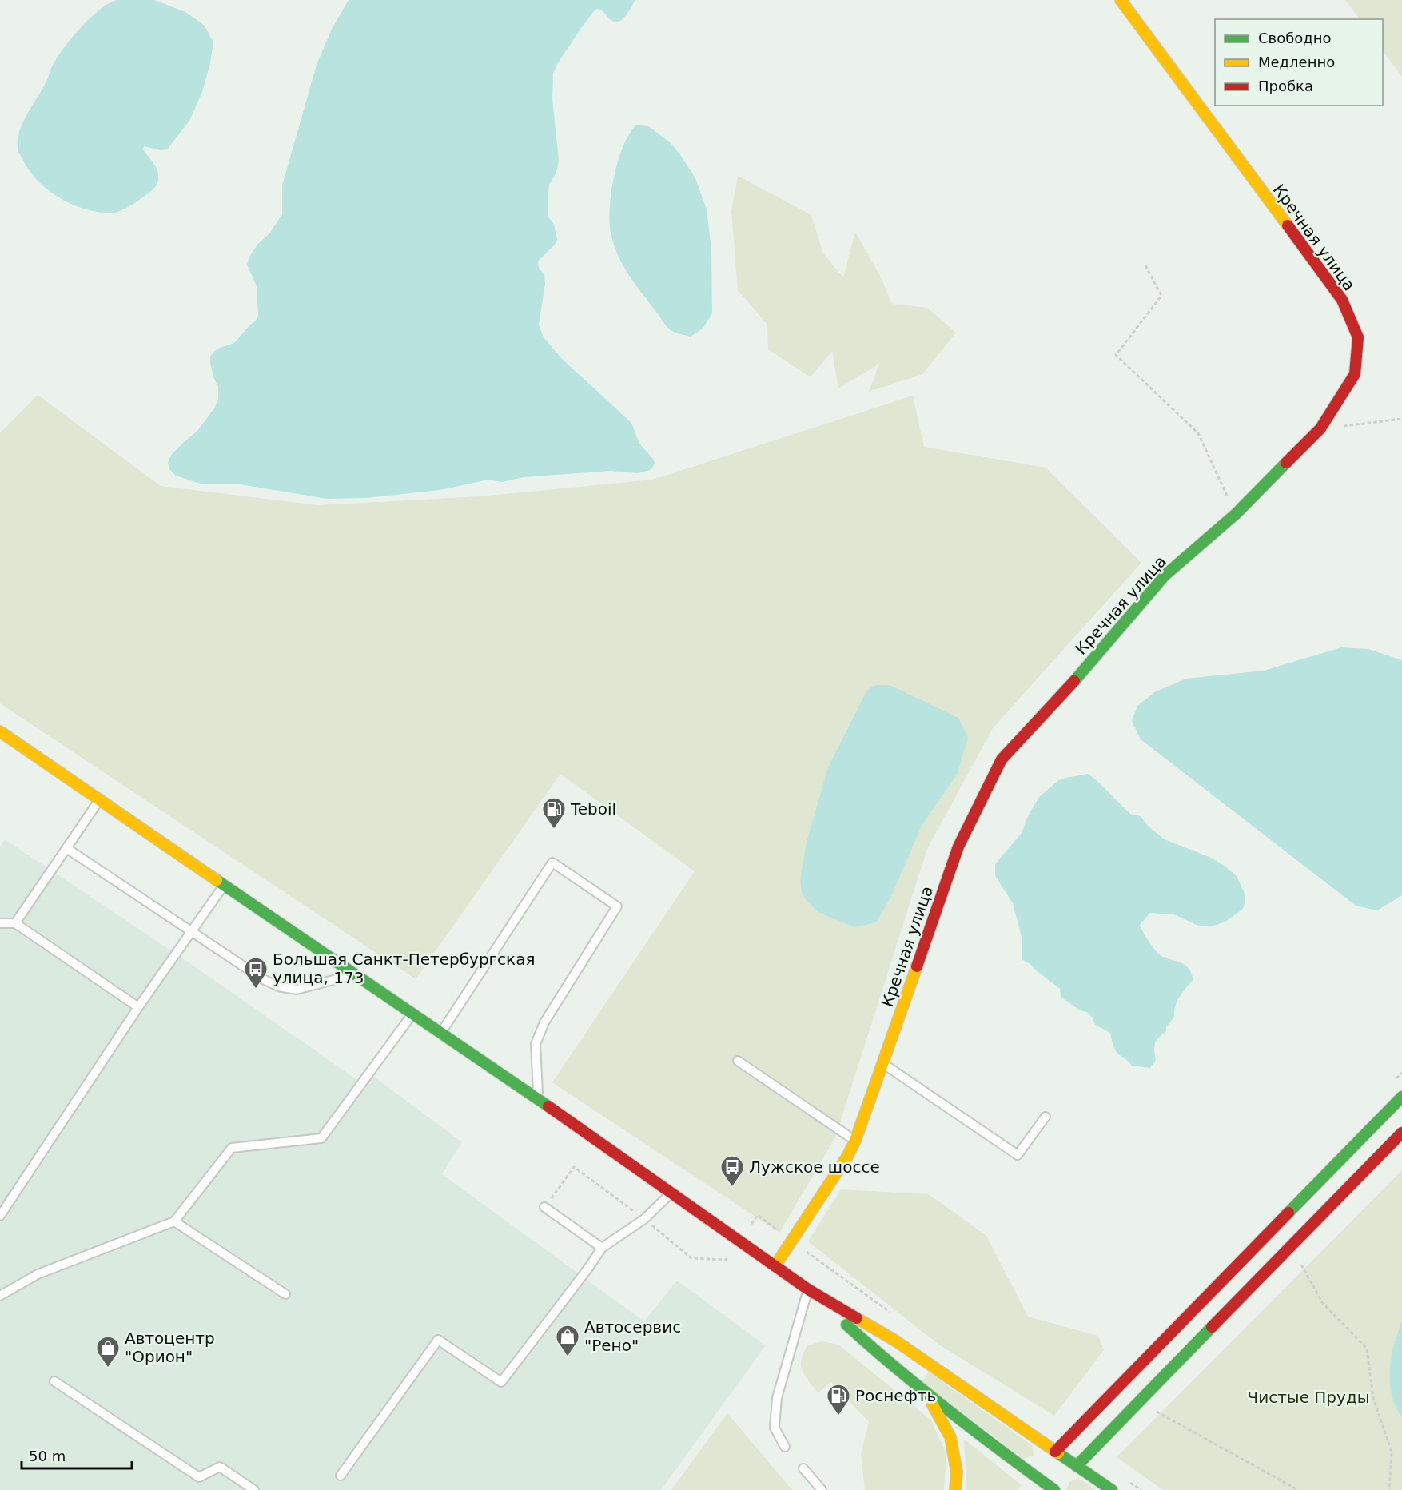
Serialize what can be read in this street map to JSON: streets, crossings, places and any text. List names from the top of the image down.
{
  "streets": {
    "main road": ["Кречная улица"]
  },
  "parks": ["Чистые Пруды"],
  "places": {
    "fuel station": ["Teboil", "Роснефть"],
    "bus stop": ["Большая Санкт-Петербургская улица, 173", "Лужское шоссе"],
    "shop": ["Автосервис \"Рено\"", "Автоцентр \"Орион\""]
  },
  "legend": ["Свободно", "Медленно", "Пробка"],
  "scale_bar": "50 m"
}
